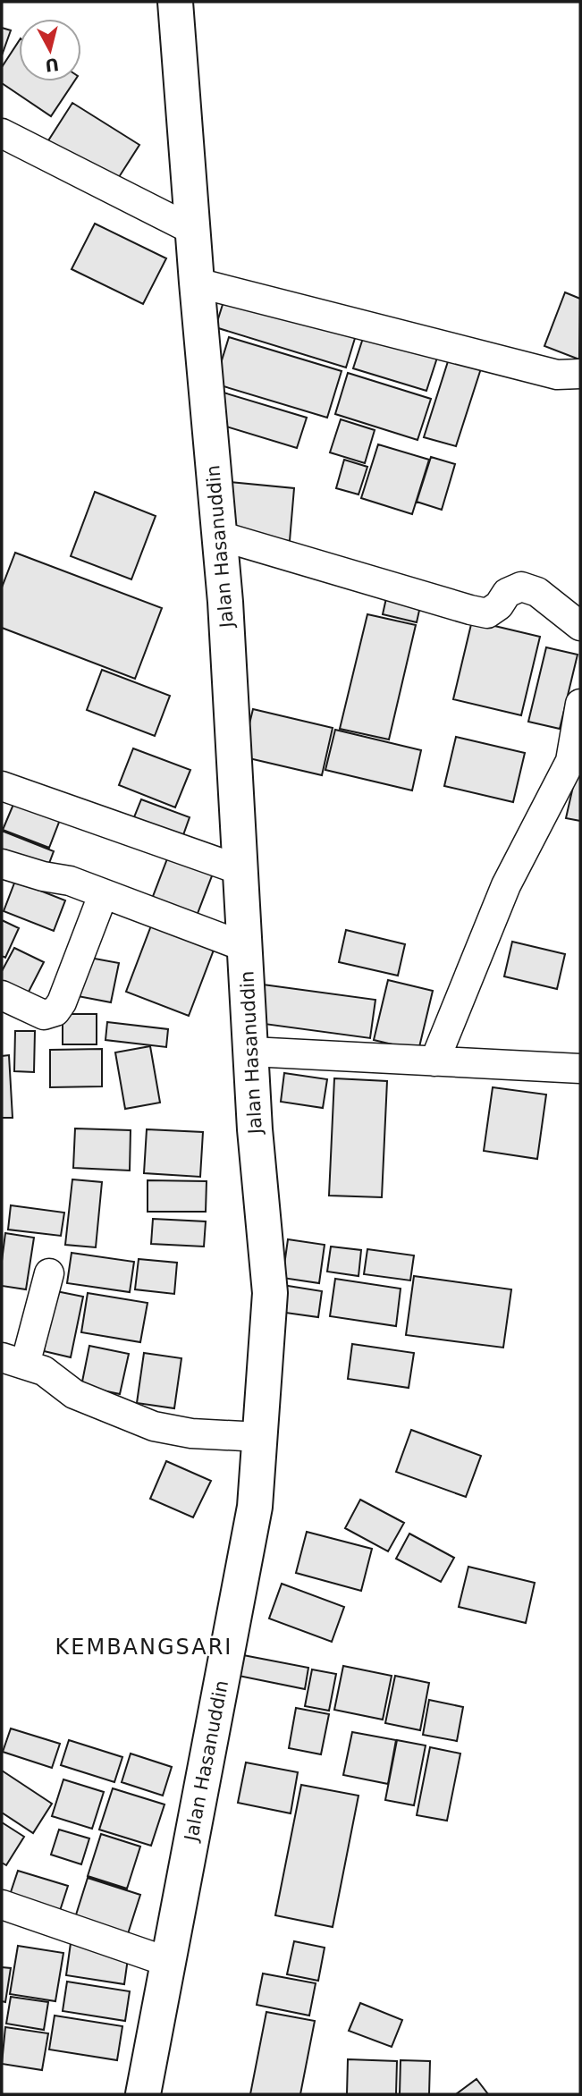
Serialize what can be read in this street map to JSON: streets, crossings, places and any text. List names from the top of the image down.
{
  "streets": {
    "street": ["Jalan Hasanuddin"]
  },
  "districts": ["KEMBANGSARI"],
  "north": "bottom"
}
